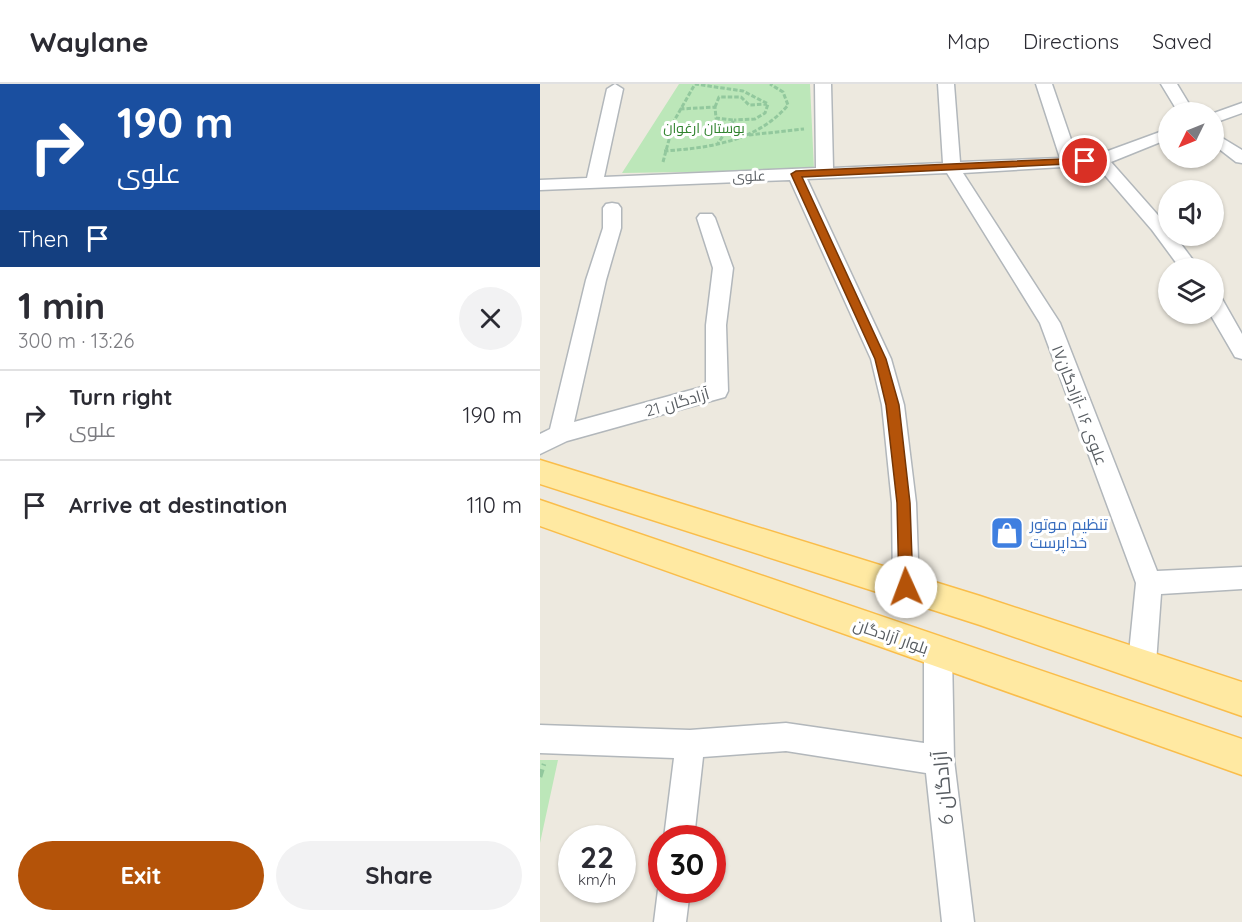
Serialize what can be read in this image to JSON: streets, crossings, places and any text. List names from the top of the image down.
{
  "streets": {
    "main road": ["بلوار آزادگان"],
    "street": [
      "علوی",
      "آزادگان 21",
      "علوی ۱۶ -آزادگان۱۷",
      "آزادگان 6"
    ]
  },
  "crossings": [
    ["علوی", "علوی ۱۶ -آزادگان۱۷"],
    ["بلوار آزادگان", "آزادگان 6"]
  ],
  "parks": ["بوستان ارغوان"],
  "places": {
    "shop": ["تنظیم موتور خداپرست"]
  },
  "north": "bottom left",
  "page": {
    "header": "Waylane",
    "nav": ["Map", "Directions", "Saved"],
    "turn": ["190 m", "علوی"],
    "then": "Then",
    "heading": ["1 min", "300 m · 13:26"],
    "list": [
      {
        "name": "Turn right",
        "note": "علوی",
        "value": "190 m"
      },
      {
        "name": "Arrive at destination",
        "value": "110 m"
      }
    ],
    "speed": "22 km/h",
    "limit": "30",
    "buttons": ["Exit", "Share"]
  }
}
